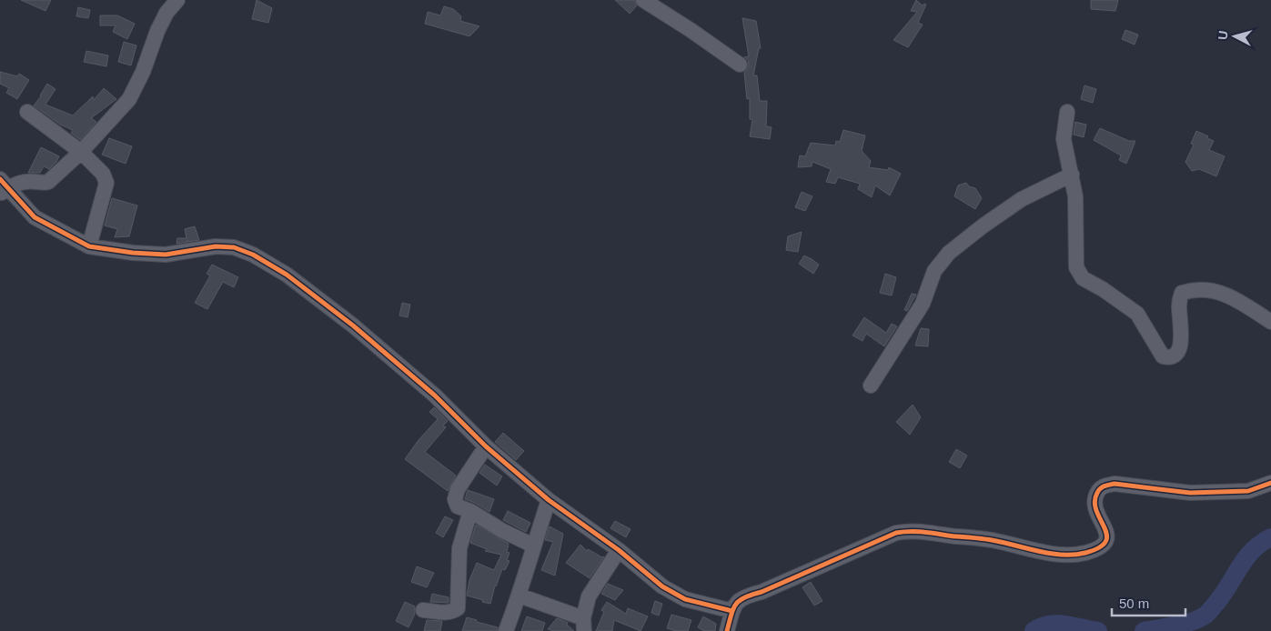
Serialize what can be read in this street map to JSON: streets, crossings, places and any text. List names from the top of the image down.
{
  "scale_bar": "50 m",
  "north": "left"
}
